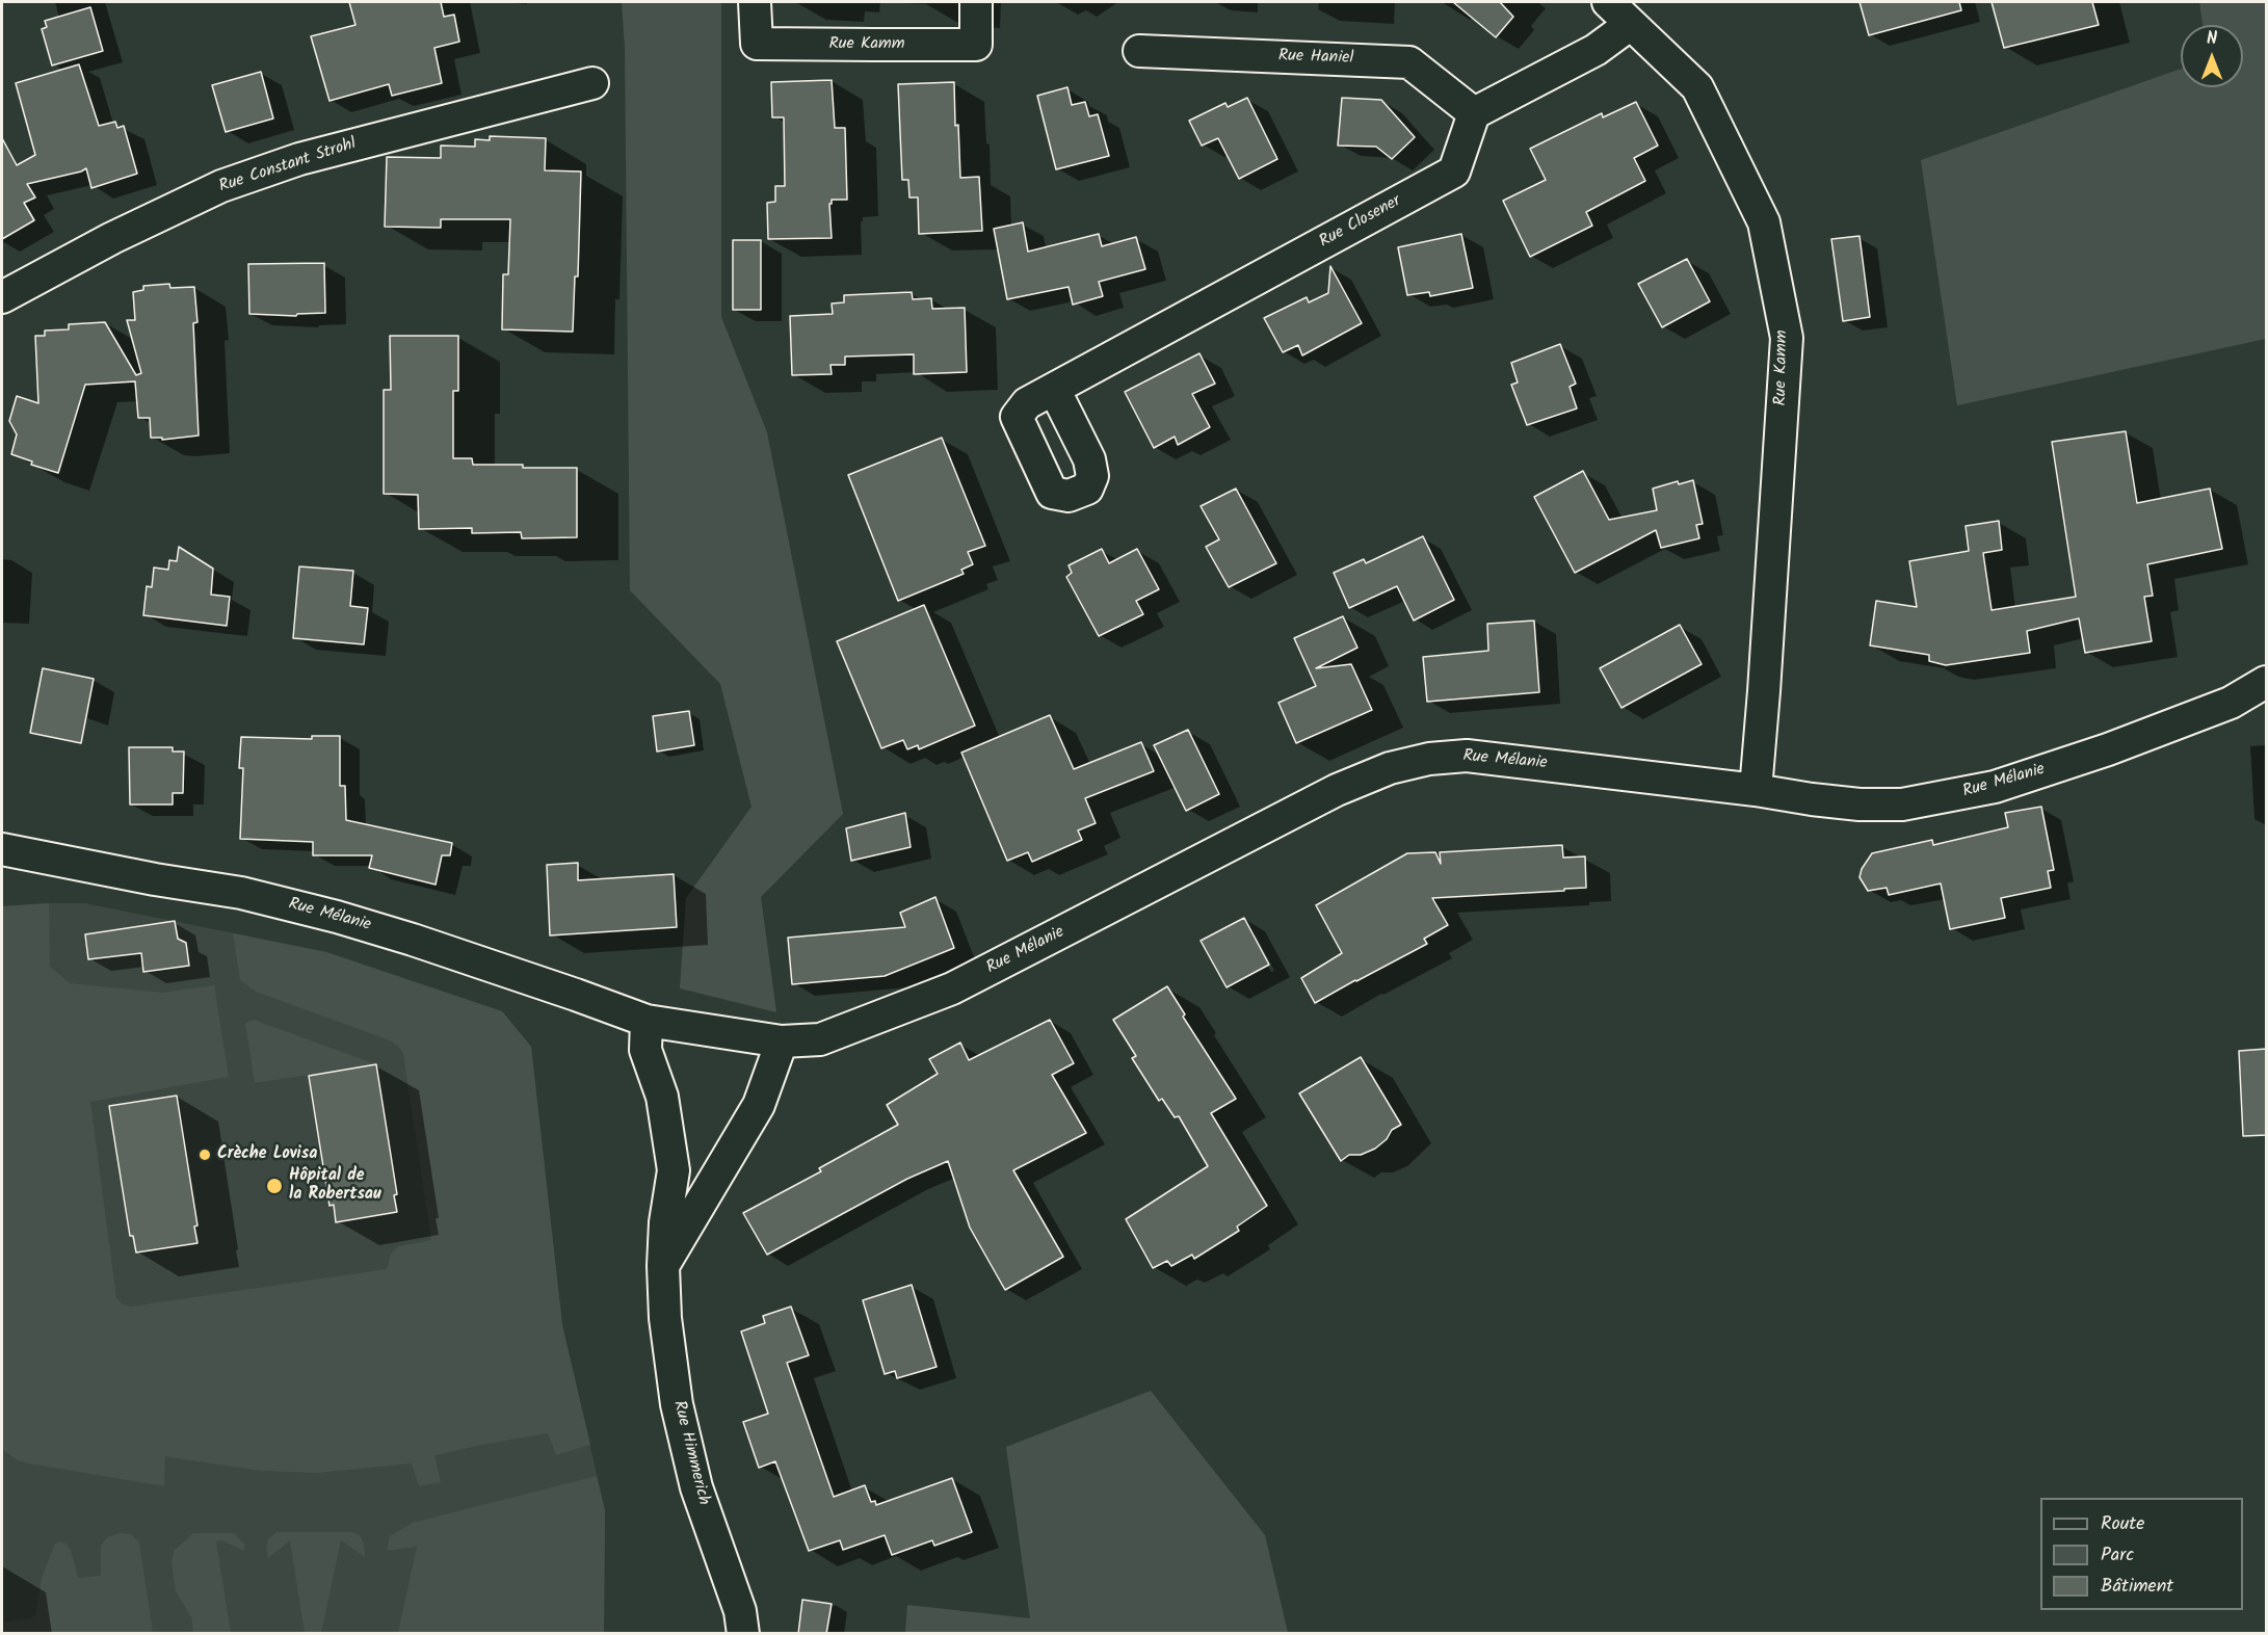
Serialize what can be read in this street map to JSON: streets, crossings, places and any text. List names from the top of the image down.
{
  "streets": {
    "street": [
      "Rue Kamm",
      "Rue Haniel",
      "Rue Constant Strohl",
      "Rue Closener",
      "Rue Mélanie",
      "Rue Himmerich"
    ]
  },
  "crossings": [
    ["Rue Kamm", "Rue Mélanie"],
    ["Rue Haniel", "Rue Closener"],
    ["Rue Mélanie", "Rue Himmerich"]
  ],
  "places": ["Crèche Lovisa", "Hôpital de la Robertsau"],
  "legend": ["Route", "Parc", "Bâtiment"],
  "north": "top"
}
